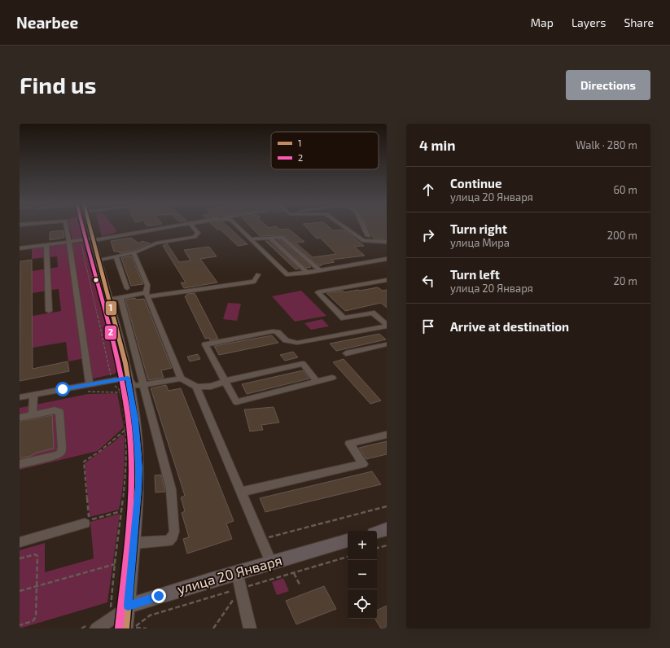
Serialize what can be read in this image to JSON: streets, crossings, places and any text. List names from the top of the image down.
{
  "streets": {
    "main road": ["улица 20 Января"]
  },
  "lines": ["transit line 1", "transit line 2"],
  "legend": ["1", "2"],
  "page": {
    "header": "Nearbee",
    "nav": ["Map", "Layers", "Share"],
    "buttons": "Directions",
    "title": "Find us",
    "heading": ["4 min", "Walk · 280 m"],
    "list": [
      ["Continue", "улица 20 Января", "60 m"],
      ["Turn right", "улица Мира", "200 m"],
      ["Turn left", "улица 20 Января", "20 m"],
      "Arrive at destination"
    ],
    "map_buttons": ["+", "−"]
  }
}
